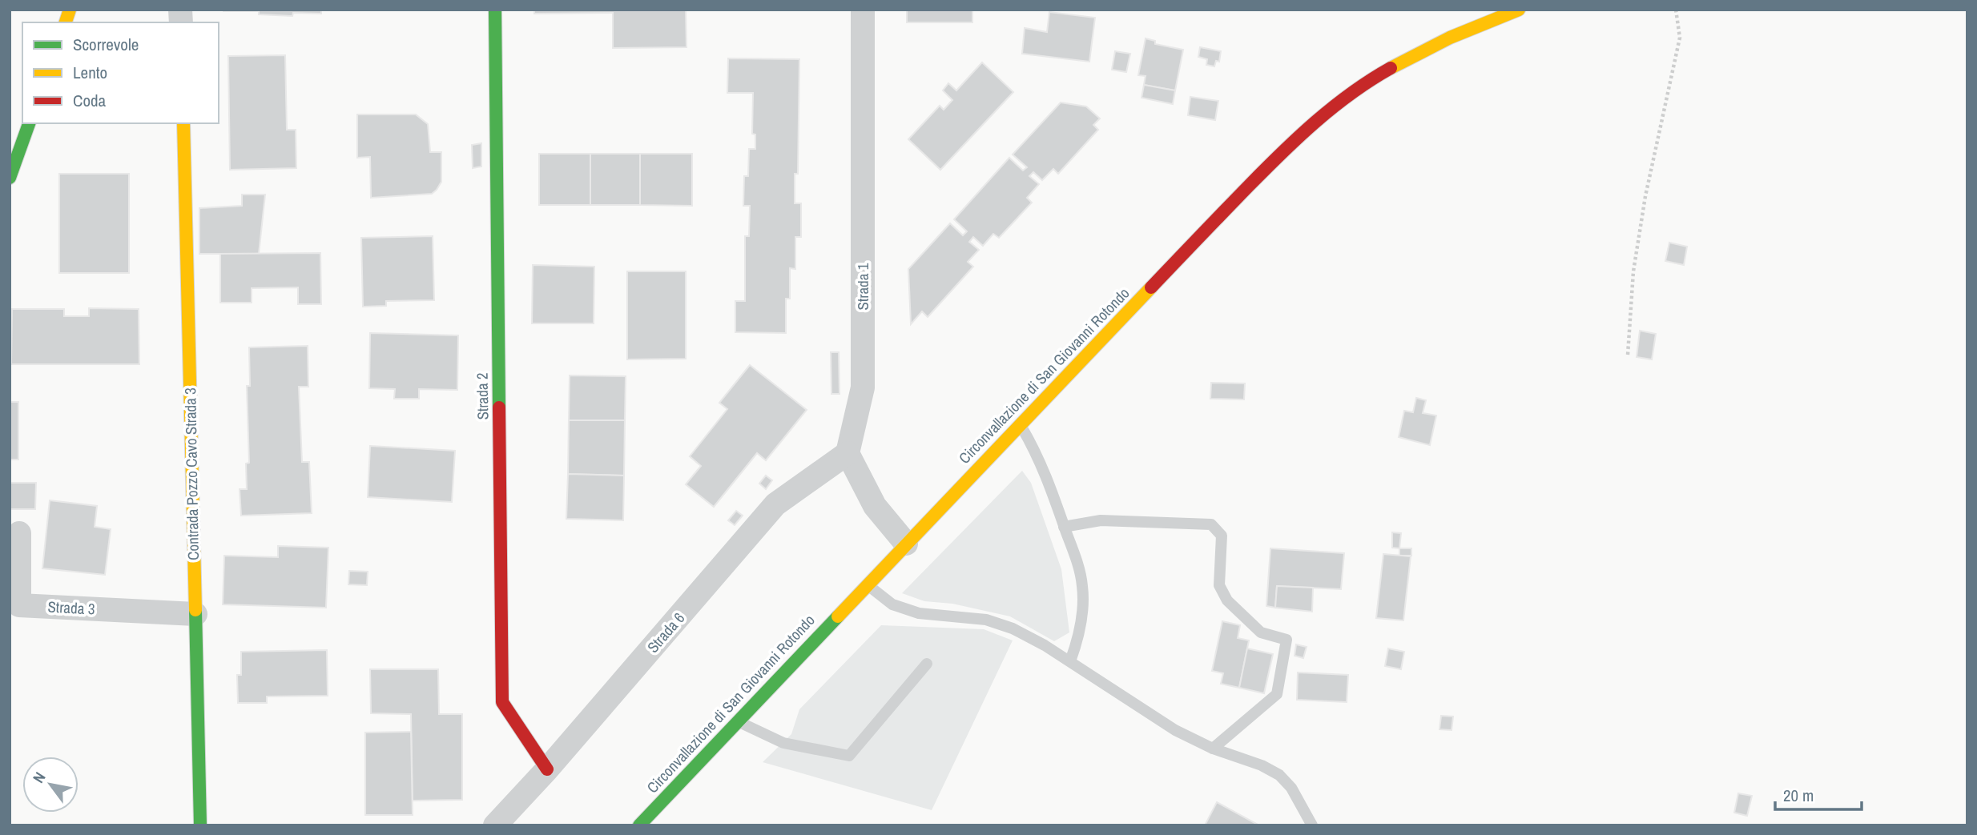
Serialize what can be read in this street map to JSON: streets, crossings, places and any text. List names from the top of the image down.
{
  "streets": {
    "street": [
      "Strada 1",
      "Circonvallazione di San Giovanni Rotondo",
      "Strada 2",
      "Contrada Pozzo Cavo Strada 3",
      "Strada 3",
      "Strada 6"
    ]
  },
  "crossings": [
    ["Strada 1", "Strada 6"],
    ["Strada 2", "Strada 6"],
    ["Contrada Pozzo Cavo Strada 3", "Strada 3"]
  ],
  "legend": ["Scorrevole", "Lento", "Coda"],
  "scale_bar": "20 m",
  "north": "top left"
}
